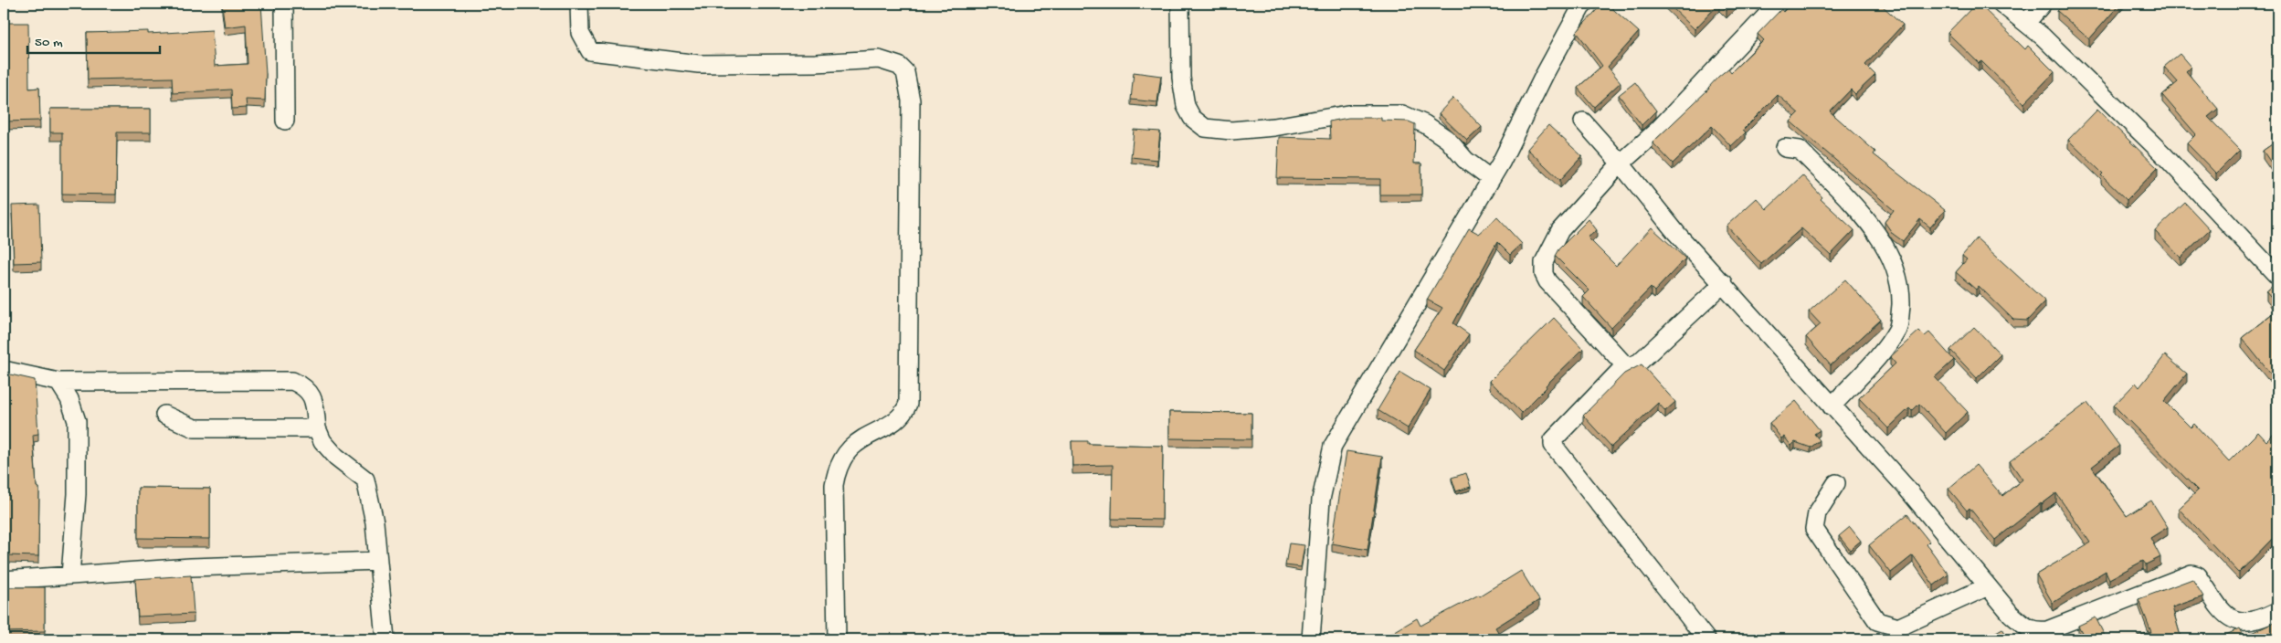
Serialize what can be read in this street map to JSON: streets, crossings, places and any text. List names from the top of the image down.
{
  "scale_bar": "50 m"
}
